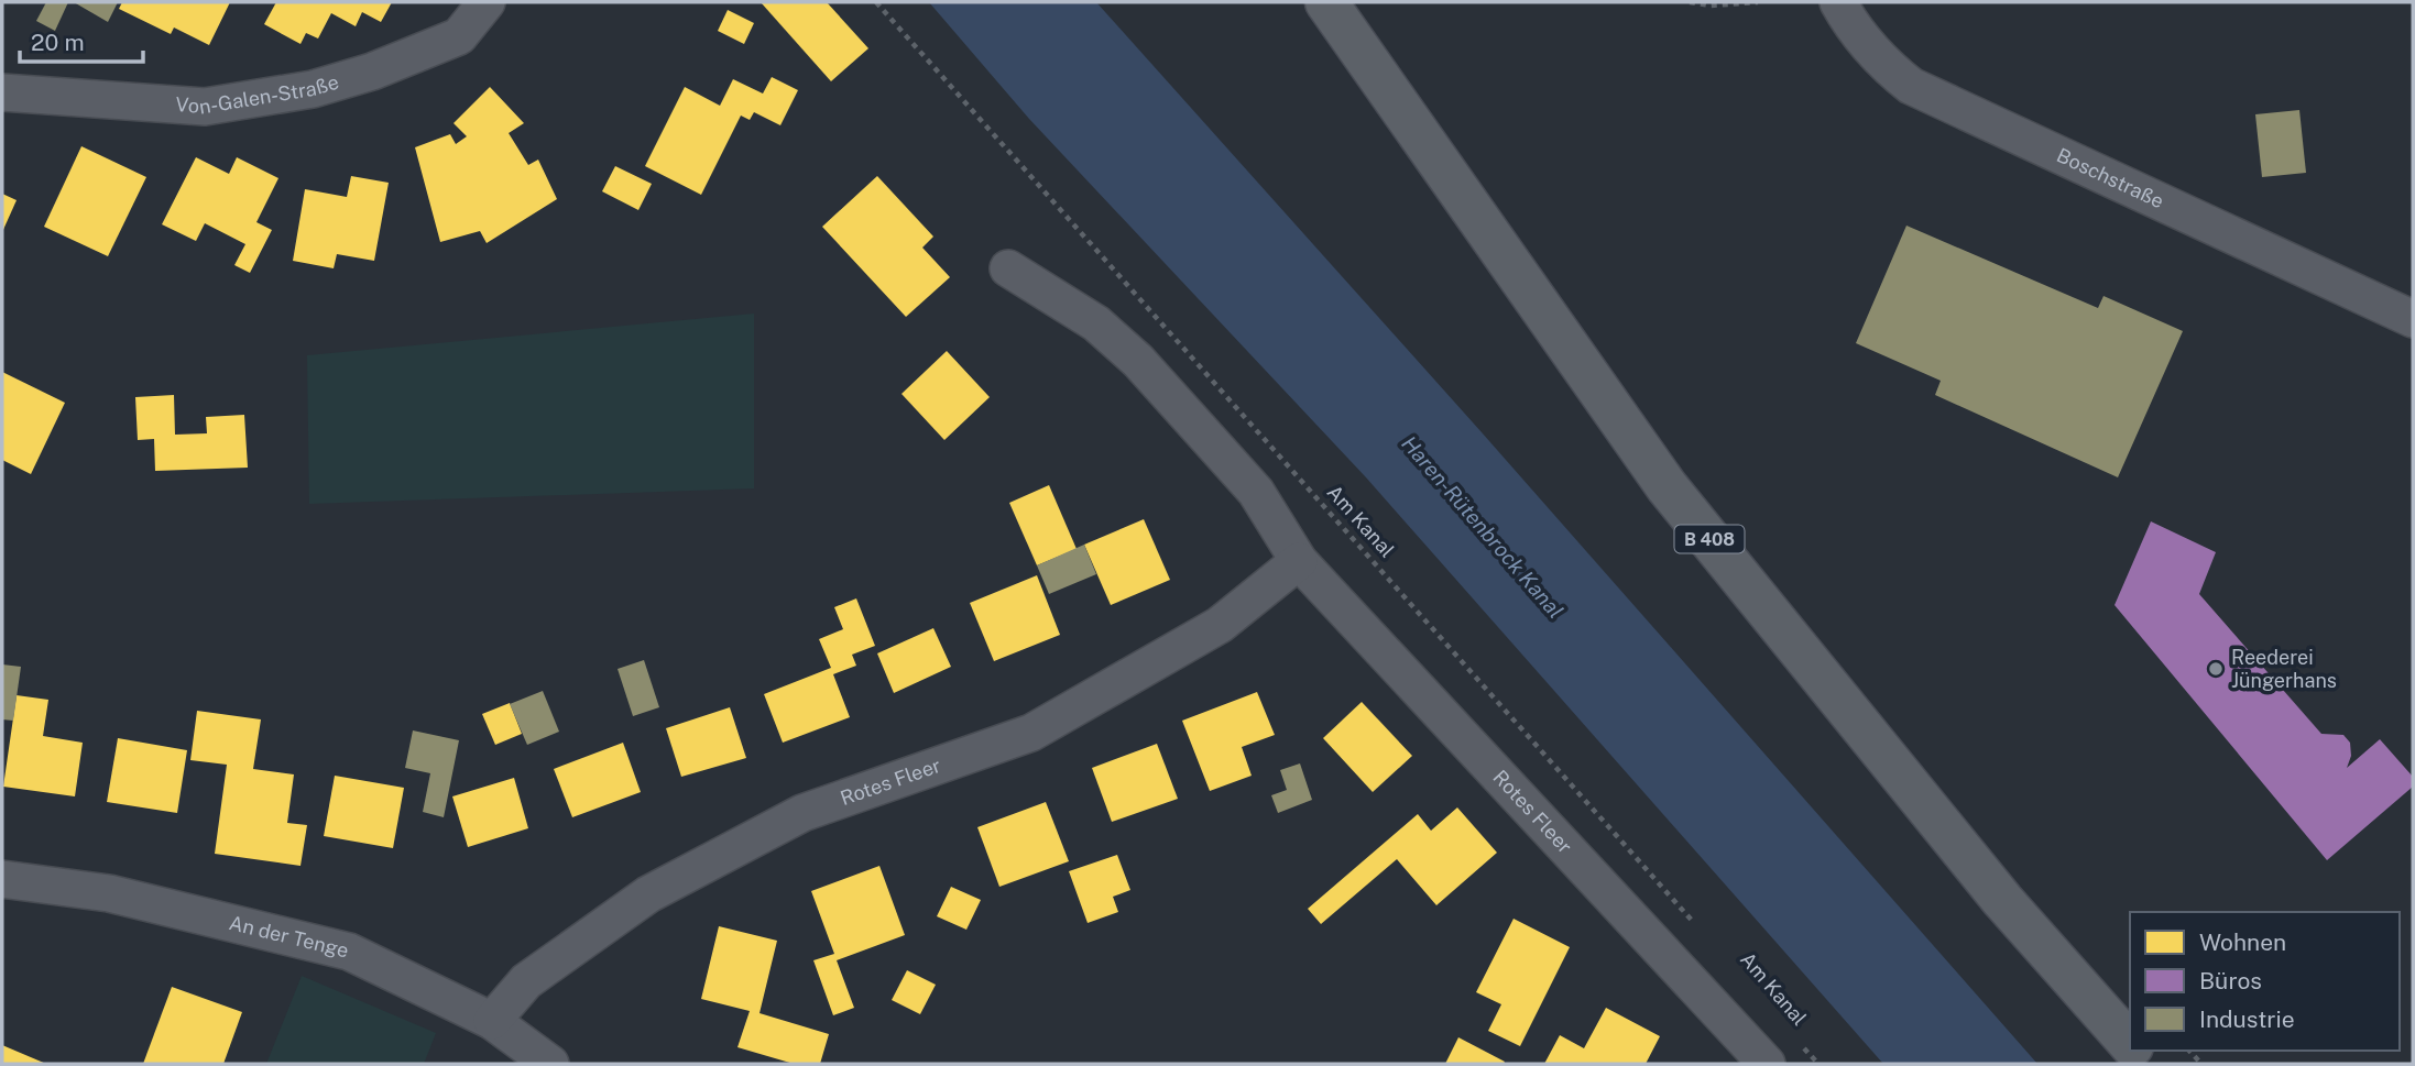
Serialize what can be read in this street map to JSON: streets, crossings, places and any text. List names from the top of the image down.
{
  "streets": {
    "main road": ["B 408"],
    "street": [
      "Von-Galen-Straße",
      "Boschstraße",
      "Rotes Fleer",
      "An der Tenge"
    ],
    "path": ["Am Kanal"]
  },
  "crossings": [
    ["Rotes Fleer", "An der Tenge"]
  ],
  "water": ["Haren-Rütenbrock Kanal"],
  "places": ["Reederei Jüngerhans"],
  "legend": ["Wohnen", "Büros", "Industrie"],
  "scale_bar": "20 m"
}
